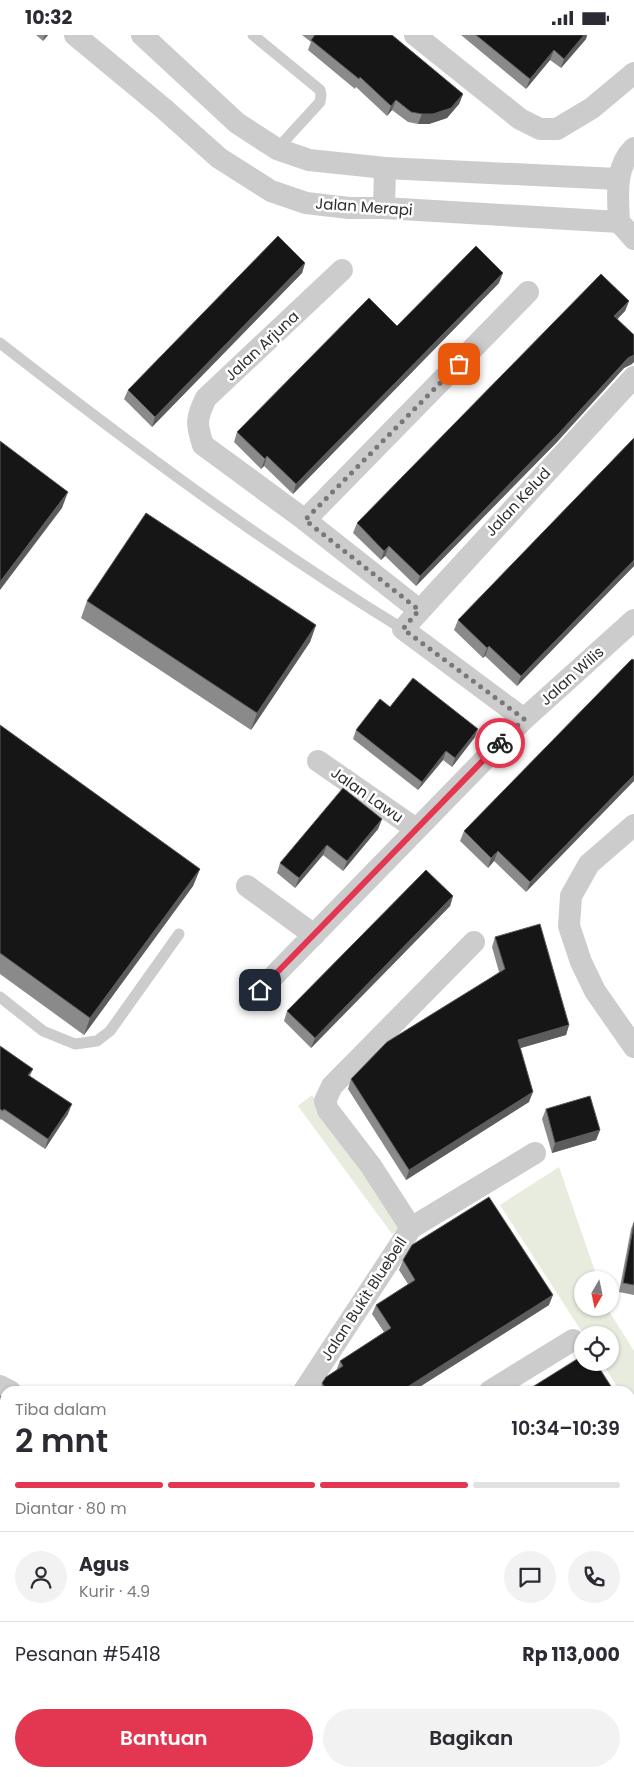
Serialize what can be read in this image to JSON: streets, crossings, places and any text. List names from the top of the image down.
{
  "streets": {
    "street": [
      "Jalan Merapi",
      "Jalan Arjuna",
      "Jalan Kelud",
      "Jalan Wilis",
      "Jalan Lawu",
      "Jalan Bukit Bluebell"
    ]
  },
  "crossings": [
    ["Jalan Wilis", "Jalan Lawu"]
  ],
  "north": "bottom",
  "page": {
    "status": "10:32",
    "heading": ["2 mnt", "Tiba dalam", "10:34–10:39"],
    "panel": [
      "Agus",
      "Kurir · 4.9",
      "Pesanan #5418",
      "Rp 113,000"
    ],
    "bar": "Diantar · 80 m",
    "buttons": ["Bantuan", "Bagikan"]
  }
}
